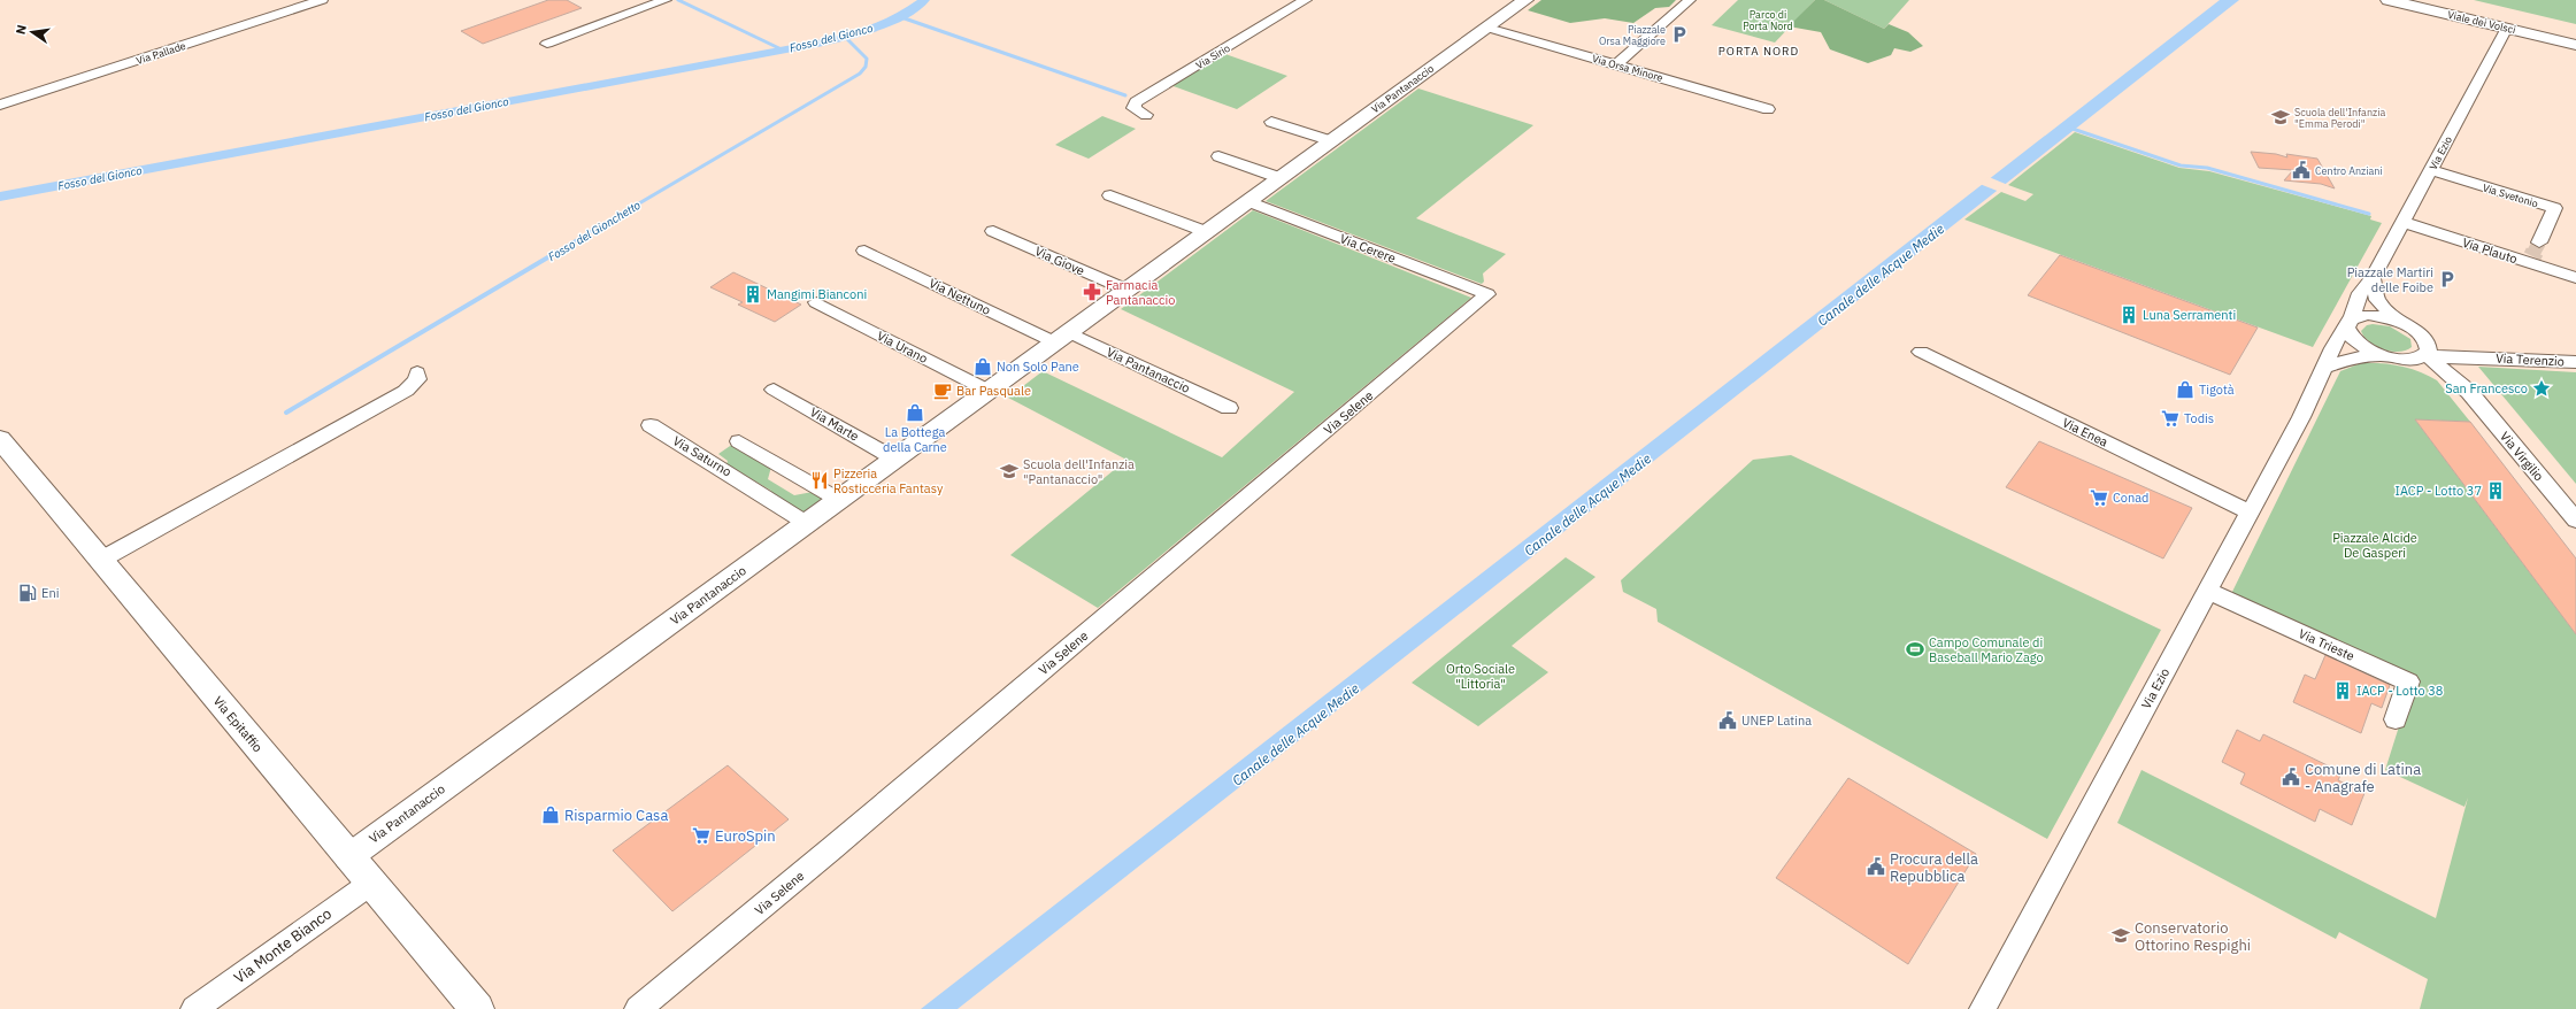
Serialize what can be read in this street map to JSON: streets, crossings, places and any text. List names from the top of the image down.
{
  "streets": {
    "main road": ["Via Epitaffio"],
    "street": [
      "Viale dei Volsci",
      "Via Pallade",
      "Via Sirio",
      "Via Orsa Minore",
      "Via Pantanaccio",
      "Via Ezio",
      "Via Svetonio",
      "Via Cerere",
      "Via Plauto",
      "Via Giove",
      "Via Nettuno",
      "Via Urano",
      "Via Terenzio",
      "Via Selene",
      "Via Marte",
      "Via Enea",
      "Via Saturno",
      "Via Virgilio",
      "Via Trieste",
      "Via Monte Bianco"
    ]
  },
  "crossings": [
    ["Viale dei Volsci", "Via Ezio"],
    ["Via Orsa Minore", "Via Pantanaccio"],
    ["Via Pantanaccio", "Via Cerere"],
    ["Via Pantanaccio", "Via Giove"],
    ["Via Pantanaccio", "Via Nettuno"],
    ["Via Pantanaccio", "Via Urano"],
    ["Via Pantanaccio", "Via Marte"],
    ["Via Pantanaccio", "Via Saturno"],
    ["Via Pantanaccio", "Via Epitaffio"],
    ["Via Ezio", "Via Svetonio"],
    ["Via Ezio", "Via Plauto"],
    ["Via Ezio", "Via Enea"],
    ["Via Ezio", "Via Virgilio"],
    ["Via Ezio", "Via Trieste"],
    ["Via Svetonio", "Via Plauto"],
    ["Via Cerere", "Via Selene"],
    ["Via Terenzio", "Via Virgilio"],
    ["Via Epitaffio", "Via Monte Bianco"]
  ],
  "districts": ["PORTA NORD"],
  "water": ["Fosso del Gionco", "Fosso del Gionchetto", "Canale delle Acque Medie"],
  "parks": ["Parco di Porta Nord", "Piazzale Alcide De Gasperi", "Orto Sociale \"Littoria\""],
  "places": {
    "parking": ["Piazzale Orsa Maggiore", "Piazzale Martiri delle Foibe"],
    "school or university": ["Scuola dell'Infanzia \"Emma Perodi\"", "Scuola dell'Infanzia \"Pantanaccio\"", "Conservatorio Ottorino Respighi"],
    "public building": [
      "Centro Anziani",
      "UNEP Latina",
      "Comune di Latina - Anagrafe",
      "Procura della Repubblica"
    ],
    "pharmacy": ["Farmacia Pantanaccio"],
    "building": [
      "Mangimi Bianconi",
      "Luna Serramenti",
      "IACP - Lotto 37",
      "IACP - Lotto 38"
    ],
    "shop": [
      "Non Solo Pane",
      "Tigotà",
      "La Bottega della Carne",
      "Risparmio Casa"
    ],
    "place": ["San Francesco"],
    "cafe": ["Bar Pasquale"],
    "supermarket": ["Todis", "Conad", "EuroSpin"],
    "restaurant": ["Pizzeria Rosticceria Fantasy"],
    "fuel station": ["Eni"],
    "sports": ["Campo Comunale di Baseball Mario Zago"]
  },
  "north": "left"
}
